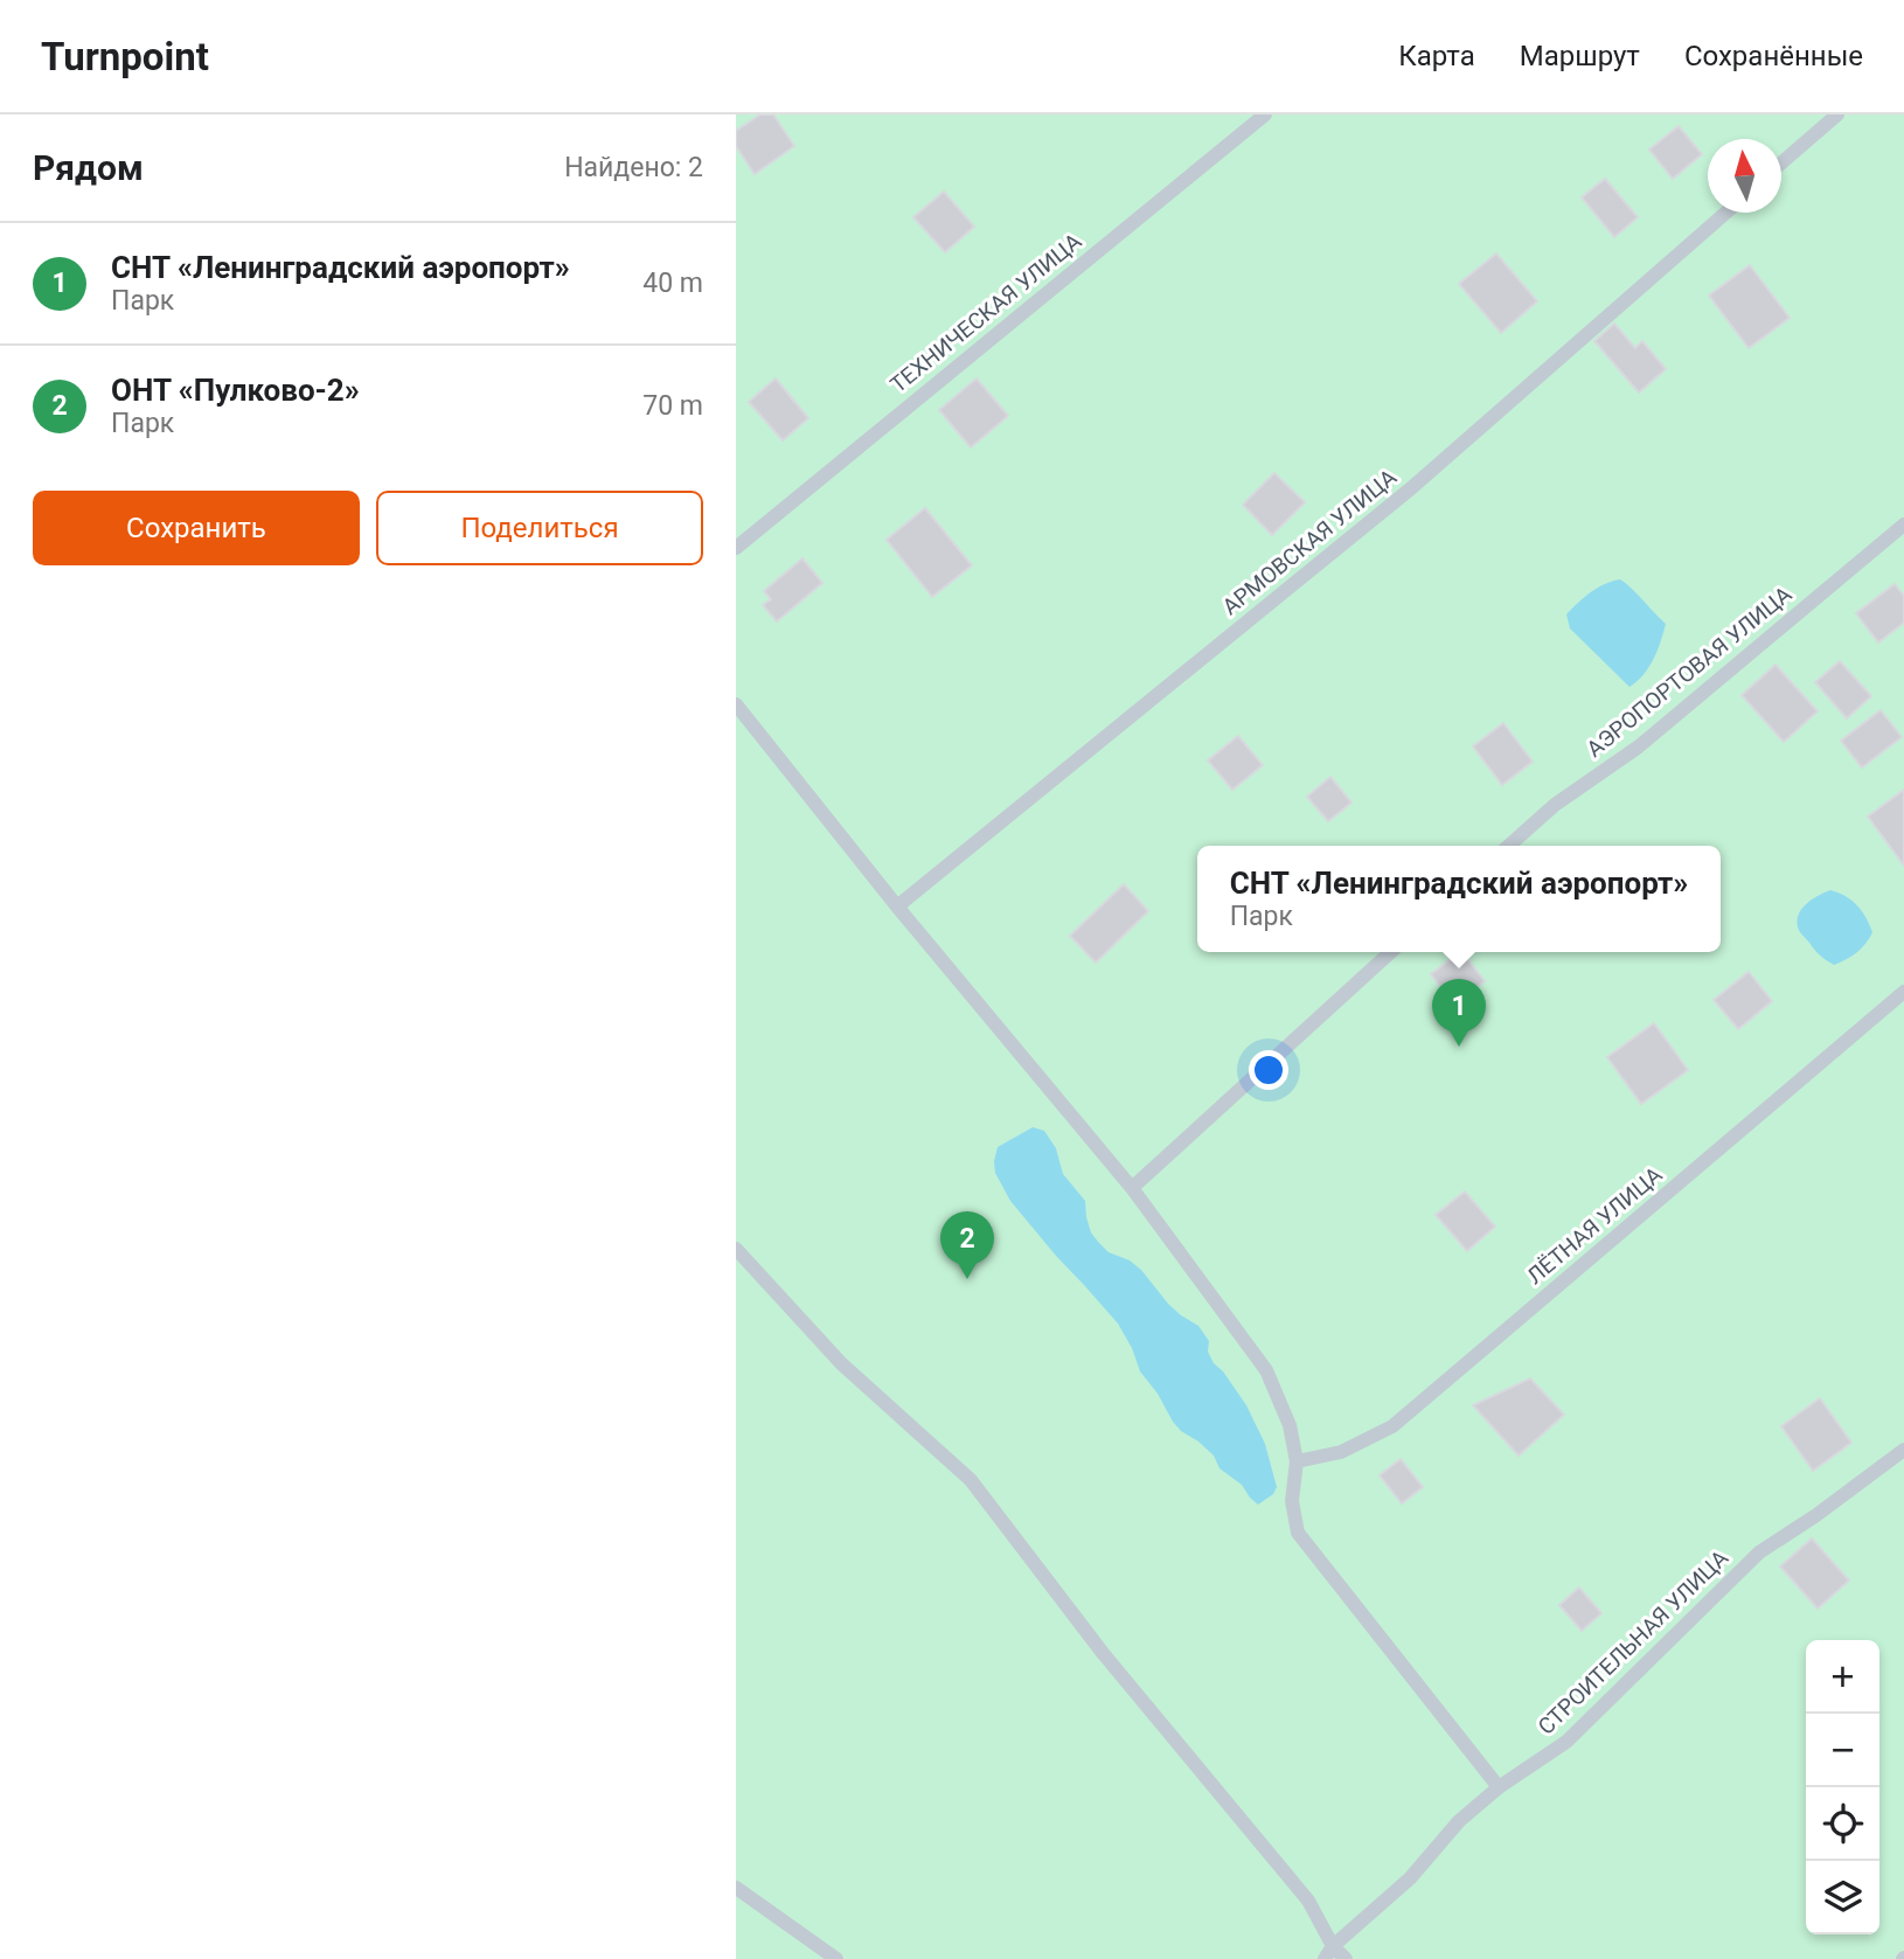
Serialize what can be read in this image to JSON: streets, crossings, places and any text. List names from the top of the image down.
{
  "streets": {
    "lane": [
      "ТЕХНИЧЕСКАЯ УЛИЦА",
      "АРМОВСКАЯ УЛИЦА",
      "АЭРОПОРТОВАЯ УЛИЦА",
      "ЛЁТНАЯ УЛИЦА",
      "СТРОИТЕЛЬНАЯ УЛИЦА"
    ]
  },
  "north": "top",
  "page": {
    "header": "Turnpoint",
    "nav": ["Карта", "Маршрут", "Сохранённые"],
    "heading": ["Рядом", "Найдено: 2"],
    "list": [
      {
        "mark": "1",
        "name": "СНТ «Ленинградский аэропорт»",
        "note": "Парк",
        "value": "40 m"
      },
      {
        "mark": "2",
        "name": "ОНТ «Пулково-2»",
        "note": "Парк",
        "value": "70 m"
      }
    ],
    "buttons": ["Сохранить", "Поделиться"],
    "popup": ["СНТ «Ленинградский аэропорт»", "Парк"],
    "pins": ["1", "2"],
    "map_buttons": ["+", "−"]
  }
}
